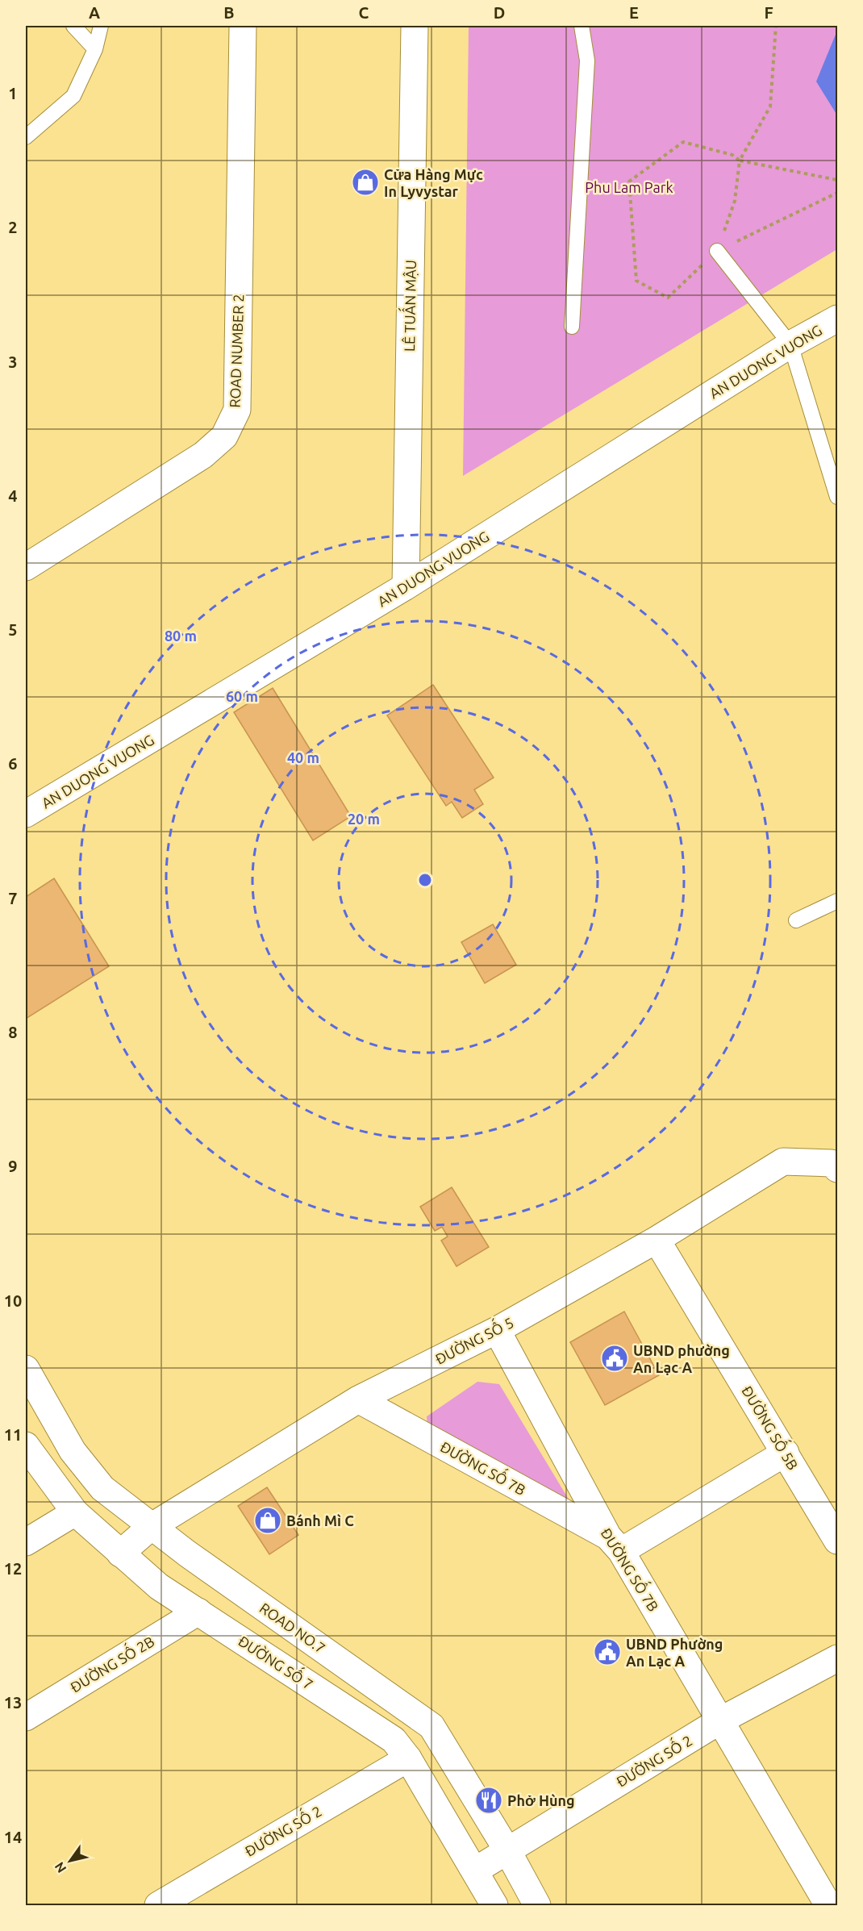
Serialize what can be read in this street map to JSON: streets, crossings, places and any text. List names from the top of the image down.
{
  "streets": {
    "street": [
      "LÊ TUẤN MẬU",
      "ROAD NUMBER 2",
      "AN DUONG VUONG",
      "ĐƯỜNG SỐ 5",
      "ĐƯỜNG SỐ 5B",
      "ĐƯỜNG SỐ 7B",
      "ROAD NO.7",
      "ĐƯỜNG SỐ 7",
      "ĐƯỜNG SỐ 2B",
      "ĐƯỜNG SỐ 2"
    ]
  },
  "crossings": [
    ["LÊ TUẤN MẬU", "AN DUONG VUONG"],
    ["ĐƯỜNG SỐ 5", "ĐƯỜNG SỐ 5B"],
    ["ĐƯỜNG SỐ 5", "ĐƯỜNG SỐ 7B"],
    ["ĐƯỜNG SỐ 5", "ROAD NO.7"],
    ["ĐƯỜNG SỐ 5", "ĐƯỜNG SỐ 7"],
    ["ĐƯỜNG SỐ 7B", "ĐƯỜNG SỐ 2"],
    ["ROAD NO.7", "ĐƯỜNG SỐ 2"],
    ["ĐƯỜNG SỐ 7", "ĐƯỜNG SỐ 2B"],
    ["ĐƯỜNG SỐ 7", "ĐƯỜNG SỐ 2"]
  ],
  "parks": ["Phu Lam Park"],
  "places": {
    "shop": ["Cửa Hàng Mực In Lyvystar", "Bánh Mì C"],
    "public building": ["UBND phường An Lạc A", "UBND Phường An Lạc A"],
    "restaurant": ["Phở Hùng"]
  },
  "north": "bottom left",
  "grid": {
    "columns": [
      "A",
      "B",
      "C",
      "D",
      "E",
      "F"
    ],
    "rows": [
      "1",
      "2",
      "3",
      "4",
      "5",
      "6",
      "7",
      "8",
      "9",
      "10",
      "11",
      "12",
      "13",
      "14"
    ]
  },
  "rings": [
    "80 m",
    "60 m",
    "40 m",
    "20 m"
  ]
}
